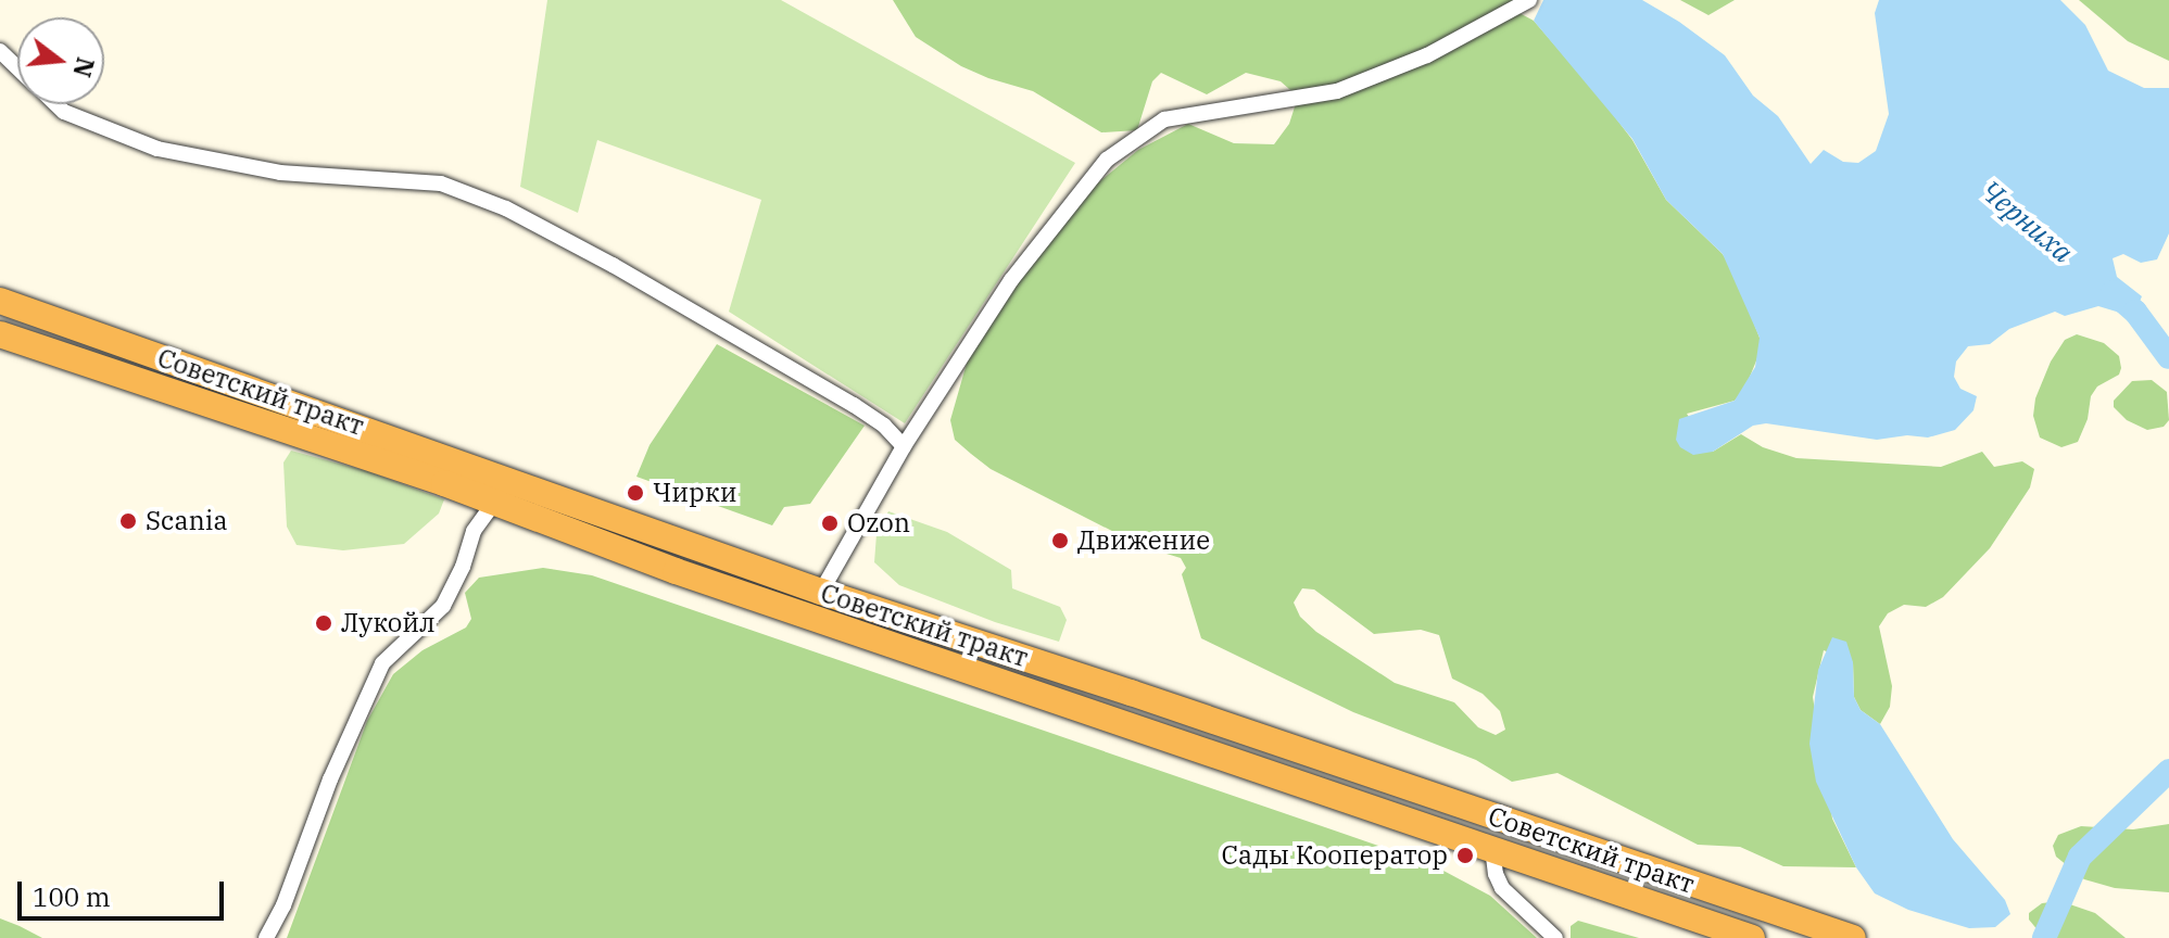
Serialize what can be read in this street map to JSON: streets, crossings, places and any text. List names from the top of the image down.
{
  "streets": {
    "highway": ["Советский тракт"]
  },
  "water": ["Черниха"],
  "places": [
    "Чирки",
    "Scania",
    "Ozon",
    "Движение",
    "Лукойл",
    "Сады Кооператор"
  ],
  "scale_bar": "100 m",
  "north": "right"
}
